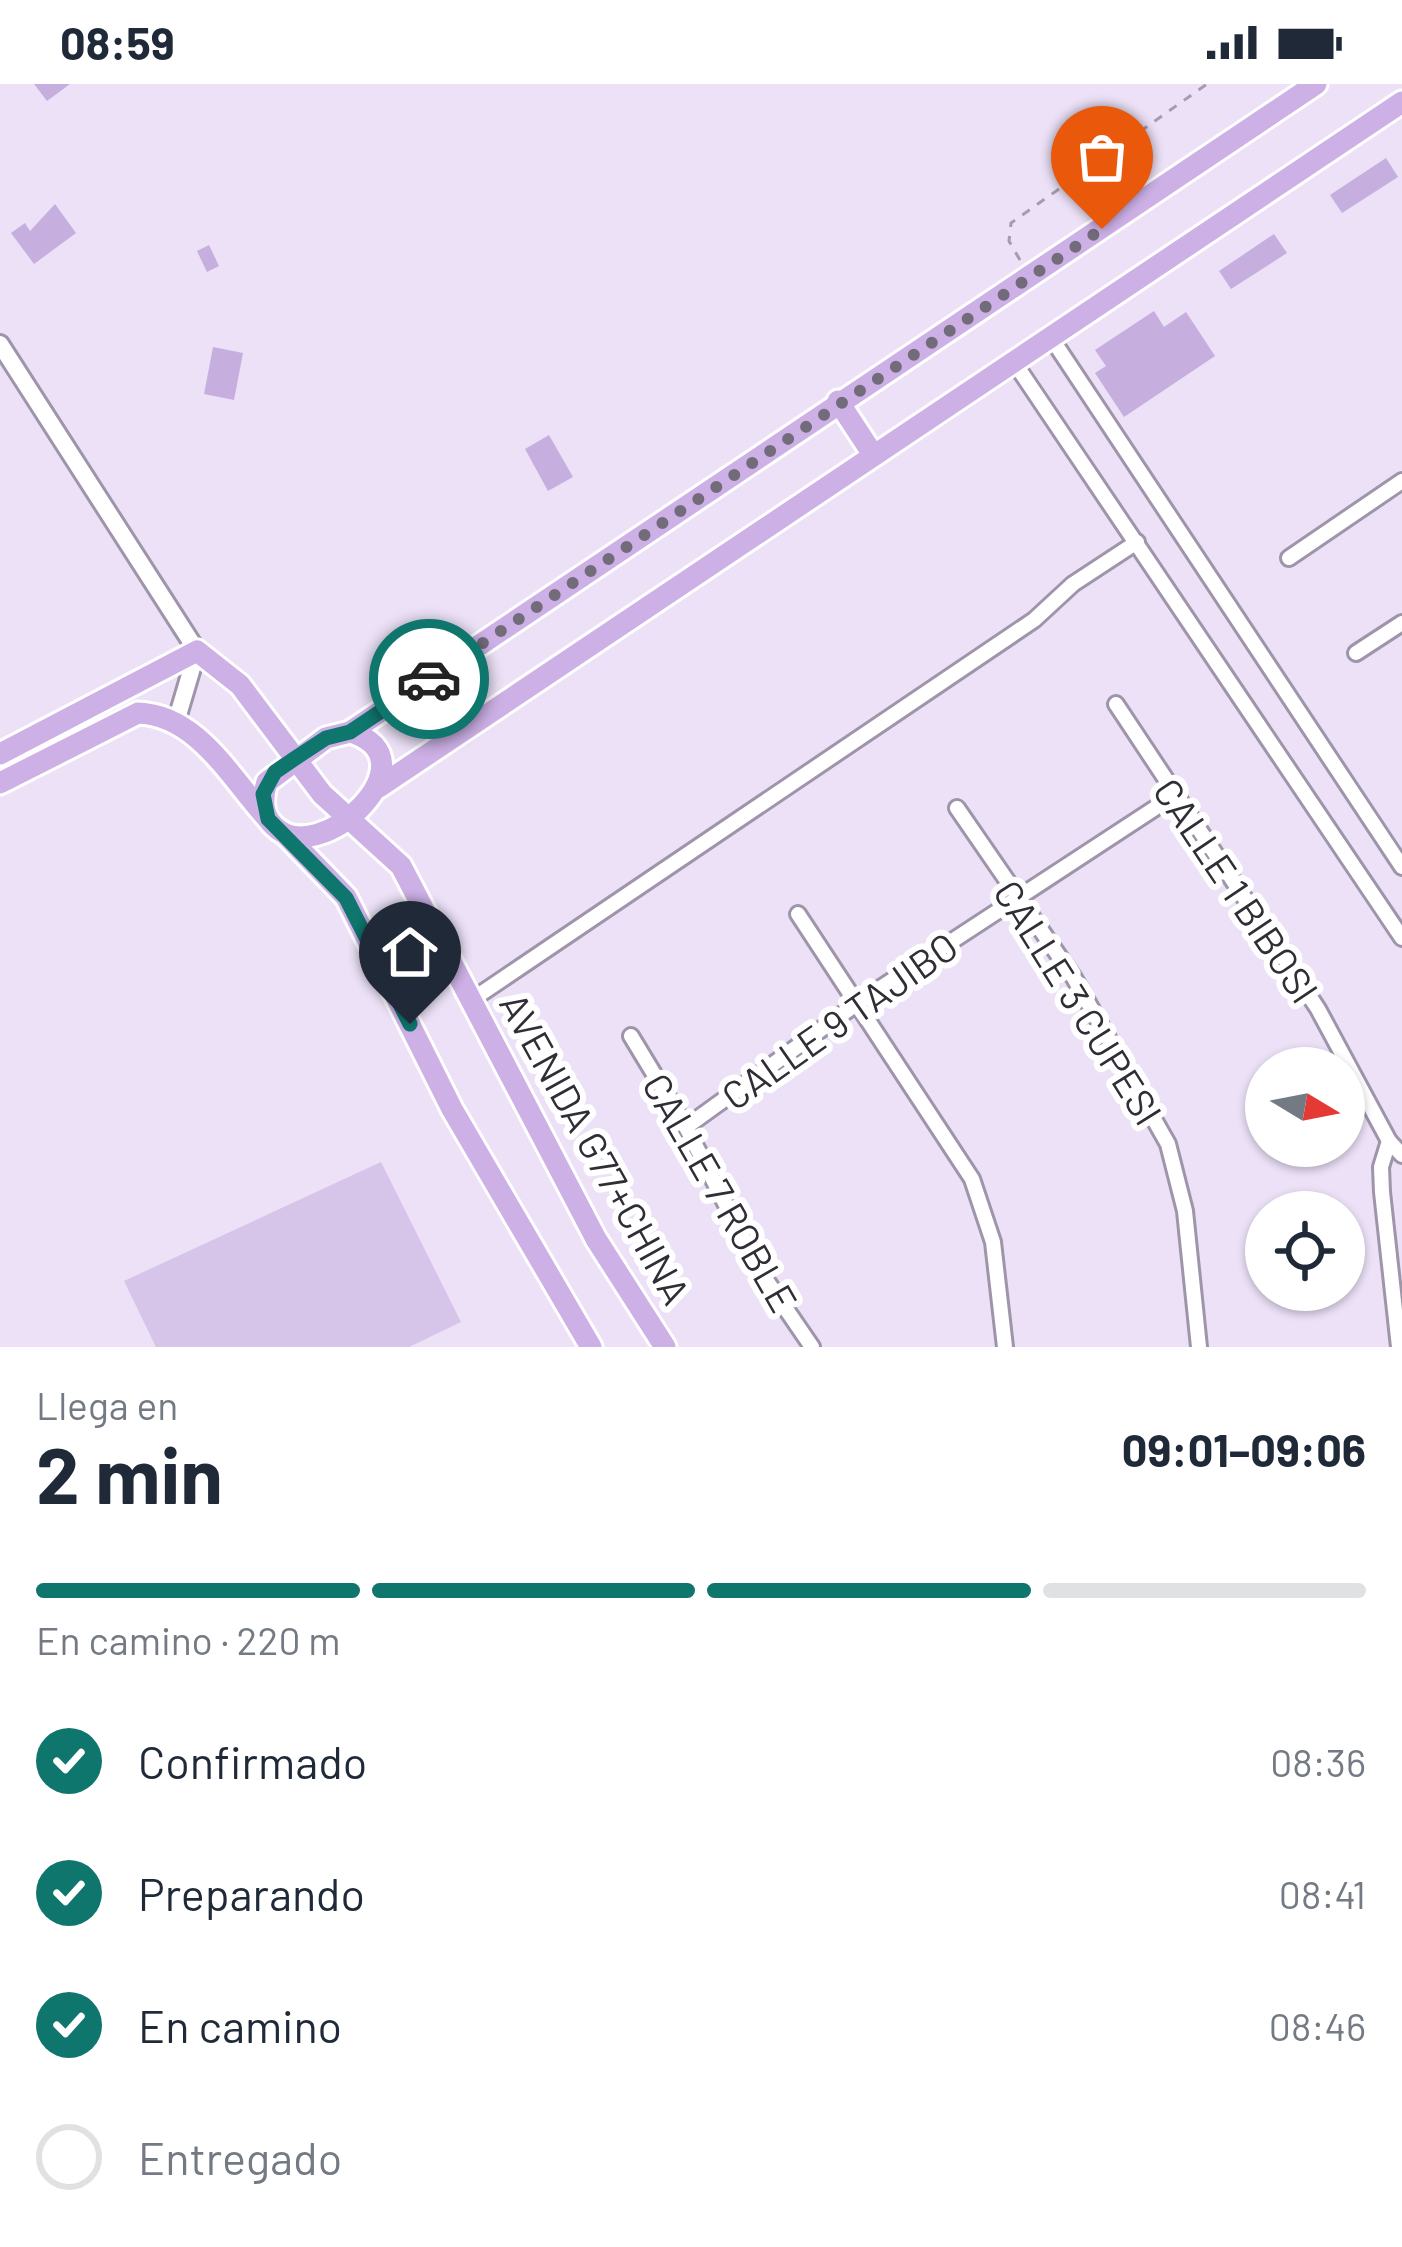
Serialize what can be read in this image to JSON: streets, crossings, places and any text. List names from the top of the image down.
{
  "streets": {
    "main road": ["AVENIDA G77+CHINA"],
    "street": [
      "CALLE 1 BIBOSI",
      "CALLE 3 CUPESI",
      "CALLE 9 TAJIBO",
      "CALLE 7 ROBLE"
    ]
  },
  "crossings": [
    ["CALLE 1 BIBOSI", "CALLE 9 TAJIBO"],
    ["CALLE 3 CUPESI", "CALLE 9 TAJIBO"],
    ["CALLE 9 TAJIBO", "CALLE 7 ROBLE"]
  ],
  "north": "right",
  "page": {
    "status": "08:59",
    "heading": ["2 min", "Llega en", "09:01–09:06"],
    "bar": "En camino · 220 m",
    "list": [
      ["Confirmado", "08:36"],
      ["Preparando", "08:41"],
      ["En camino", "08:46"],
      "Entregado"
    ]
  }
}
